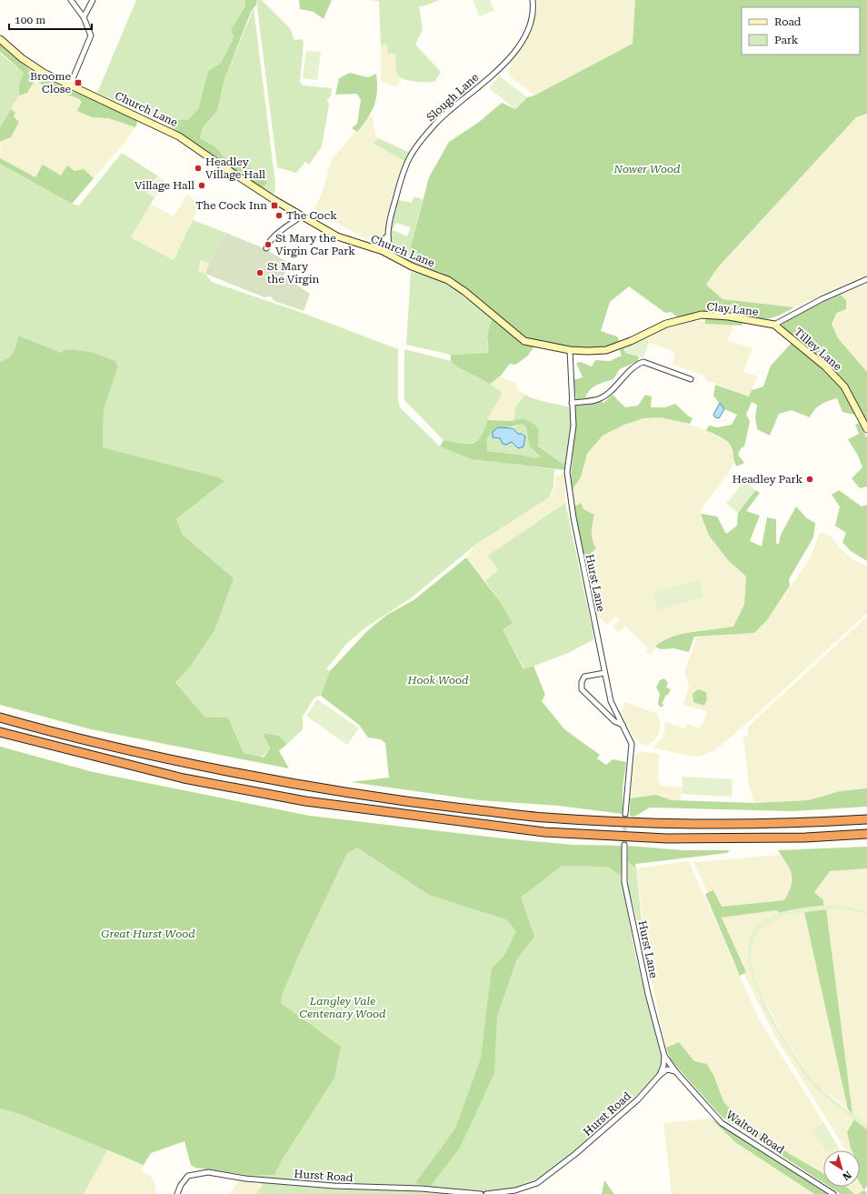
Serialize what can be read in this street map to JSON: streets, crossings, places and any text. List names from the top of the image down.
{
  "streets": {
    "street": [
      "Slough Lane",
      "Church Lane",
      "Clay Lane",
      "Tilley Lane",
      "Hurst Lane",
      "Hurst Road",
      "Walton Road"
    ]
  },
  "crossings": [
    ["Slough Lane", "Church Lane"],
    ["Church Lane", "Clay Lane"],
    ["Church Lane", "Hurst Lane"],
    ["Clay Lane", "Tilley Lane"],
    ["Clay Lane", "Hurst Lane"],
    ["Hurst Lane", "Hurst Road"],
    ["Hurst Lane", "Walton Road"],
    ["Hurst Road", "Walton Road"]
  ],
  "parks": [
    "Nower Wood",
    "Hook Wood",
    "Great Hurst Wood",
    "Langley Vale Centenary Wood"
  ],
  "places": {
    "transit": ["Broome Close", "The Cock Inn"],
    "other": [
      "Headley Village Hall",
      "Village Hall",
      "The Cock",
      "St Mary the Virgin Car Park",
      "St Mary the Virgin",
      "Headley Park"
    ]
  },
  "legend": ["Road", "Park"],
  "scale_bar": "100 m",
  "north": "bottom right"
}
